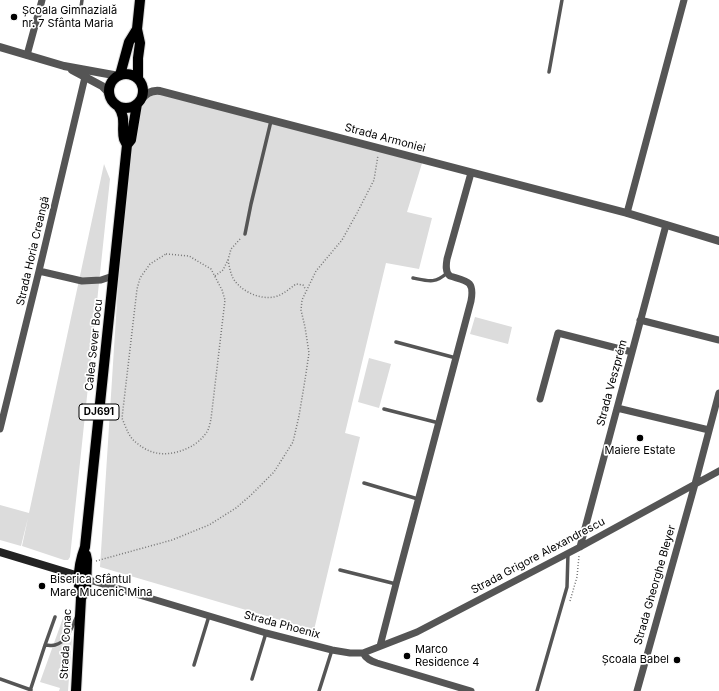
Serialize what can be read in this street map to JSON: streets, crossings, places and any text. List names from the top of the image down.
{
  "streets": {
    "main road": ["Calea Sever Bocu", "DJ691", "Strada Conac"],
    "street": [
      "Strada Armoniei",
      "Strada Horia Creangă",
      "Strada Veszprém",
      "Strada Grigore Alexandrescu",
      "Strada Gheorghe Bleyer",
      "Strada Phoenix"
    ]
  },
  "crossings": [
    ["Strada Armoniei", "Calea Sever Bocu"],
    ["Strada Armoniei", "Strada Veszprém"],
    ["Strada Armoniei", "DJ691"],
    ["Calea Sever Bocu", "DJ691"],
    ["Calea Sever Bocu", "Strada Phoenix"],
    ["Calea Sever Bocu", "Strada Conac"],
    ["Strada Veszprém", "Strada Grigore Alexandrescu"],
    ["Strada Grigore Alexandrescu", "Strada Gheorghe Bleyer"],
    ["Strada Grigore Alexandrescu", "Strada Phoenix"],
    ["Strada Phoenix", "Strada Conac"]
  ],
  "places": [
    "Școala Gimnazială nr. 7 Sfânta Maria",
    "Maiere Estate",
    "Biserica Sfântul Mare Mucenic Mina",
    "Marco Residence 4",
    "Școala Babel"
  ]
}
